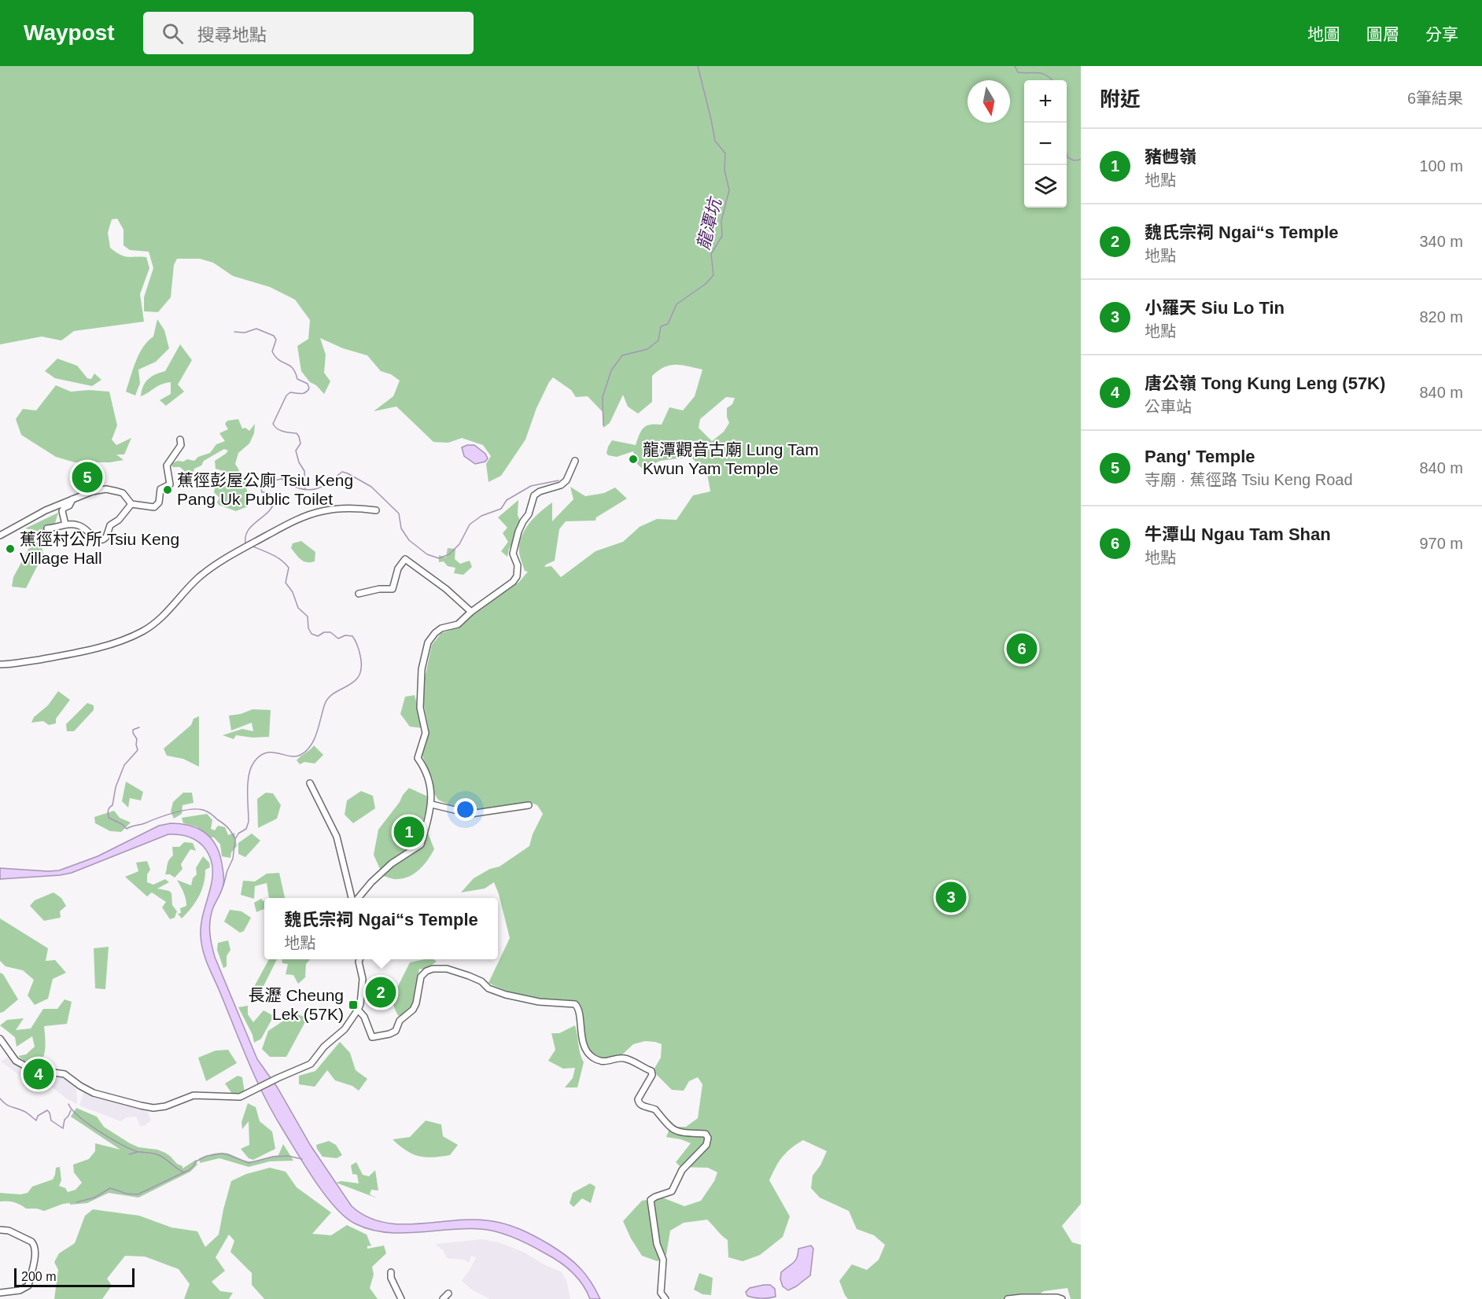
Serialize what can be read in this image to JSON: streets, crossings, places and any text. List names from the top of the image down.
{
  "water": ["龍潭坑"],
  "places": {
    "other": ["龍潭觀音古廟 Lung Tam Kwun Yam Temple", "蕉徑彭屋公廁 Tsiu Keng Pang Uk Public Toilet", "蕉徑村公所 Tsiu Keng Village Hall"],
    "transit": ["長瀝 Cheung Lek (57K)"]
  },
  "scale_bar": "200 m",
  "north": "bottom",
  "page": {
    "header": "Waypost",
    "search": "搜尋地點",
    "nav": ["地圖", "圖層", "分享"],
    "heading": ["附近", "6筆結果"],
    "map_buttons": ["+", "−"],
    "list": [
      {
        "mark": "1",
        "name": "豬乸嶺",
        "note": "地點",
        "value": "100 m"
      },
      {
        "mark": "2",
        "name": "魏氏宗祠 Ngai“s Temple",
        "note": "地點",
        "value": "340 m"
      },
      {
        "mark": "3",
        "name": "小羅天 Siu Lo Tin",
        "note": "地點",
        "value": "820 m"
      },
      {
        "mark": "4",
        "name": "唐公嶺 Tong Kung Leng (57K)",
        "note": "公車站",
        "value": "840 m"
      },
      {
        "mark": "5",
        "name": "Pang' Temple",
        "note": "寺廟 · 蕉徑路 Tsiu Keng Road",
        "value": "840 m"
      },
      {
        "mark": "6",
        "name": "牛潭山 Ngau Tam Shan",
        "note": "地點",
        "value": "970 m"
      }
    ],
    "pins": [
      "5",
      "6",
      "1",
      "3",
      "2",
      "4"
    ],
    "popup": ["魏氏宗祠 Ngai“s Temple", "地點"],
    "scale": "200 m"
  }
}
